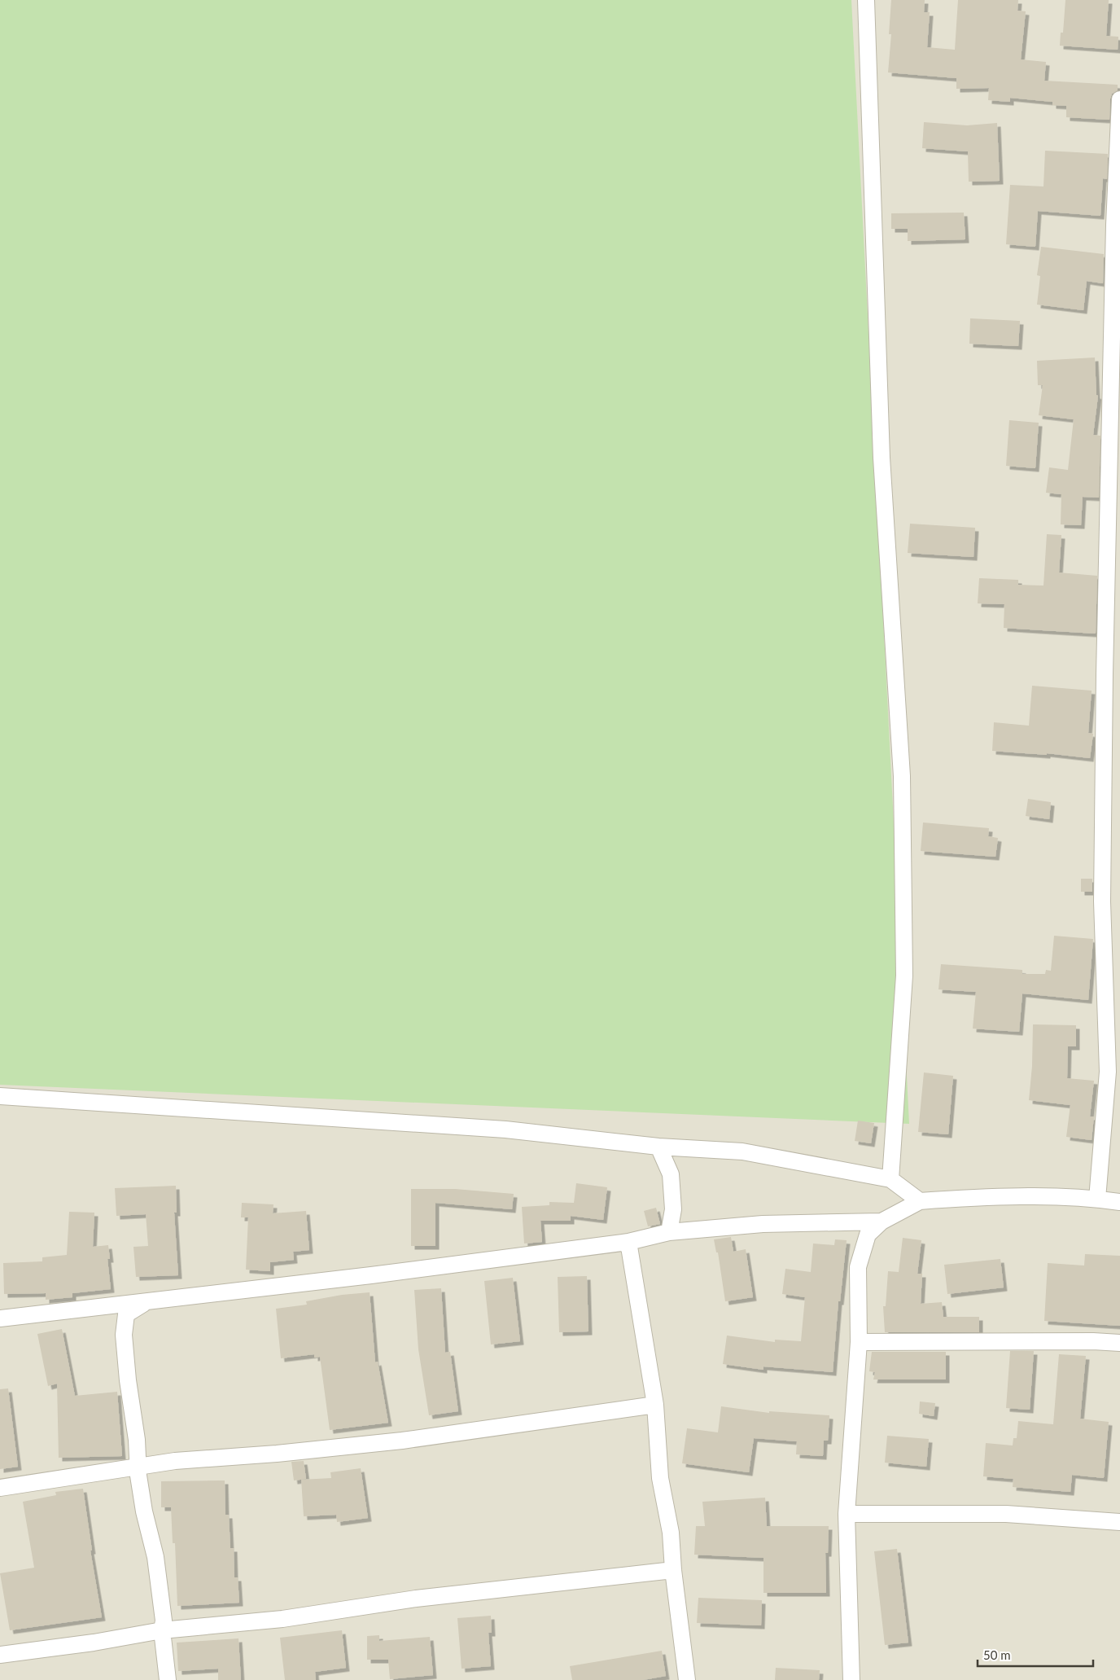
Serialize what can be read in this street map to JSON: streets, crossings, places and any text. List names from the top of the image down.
{
  "scale_bar": "50 m"
}
